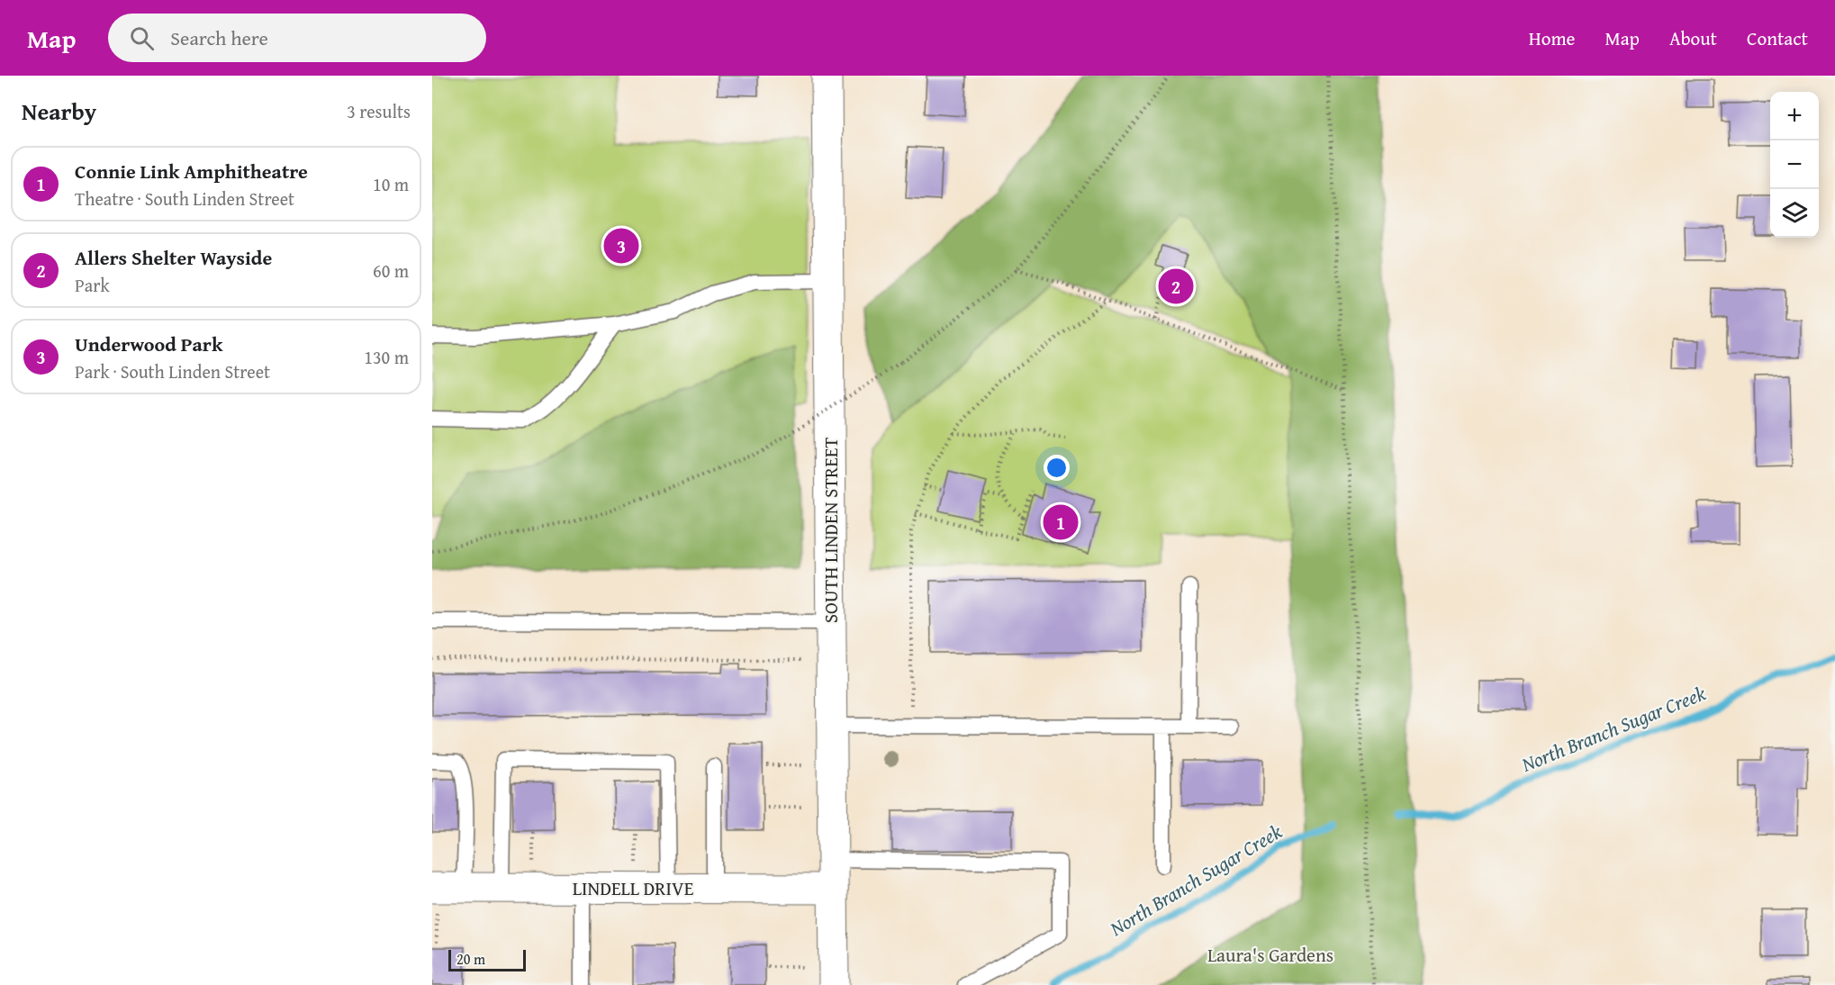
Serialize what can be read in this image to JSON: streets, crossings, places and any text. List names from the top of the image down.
{
  "streets": {
    "main road": ["SOUTH LINDEN STREET", "LINDELL DRIVE"]
  },
  "crossings": [
    ["SOUTH LINDEN STREET", "LINDELL DRIVE"]
  ],
  "water": ["North Branch Sugar Creek"],
  "parks": ["Laura's Gardens"],
  "scale_bar": "20 m",
  "page": {
    "header": "Map",
    "search": "Search here",
    "nav": [
      "Home",
      "Map",
      "About",
      "Contact"
    ],
    "heading": ["Nearby", "3 results"],
    "map_buttons": ["+", "−"],
    "list": [
      {
        "mark": "1",
        "name": "Connie Link Amphitheatre",
        "note": "Theatre · South Linden Street",
        "value": "10 m"
      },
      {
        "mark": "2",
        "name": "Allers Shelter Wayside",
        "note": "Park",
        "value": "60 m"
      },
      {
        "mark": "3",
        "name": "Underwood Park",
        "note": "Park · South Linden Street",
        "value": "130 m"
      }
    ],
    "pins": ["3", "2", "1"],
    "scale": "20 m"
  }
}
